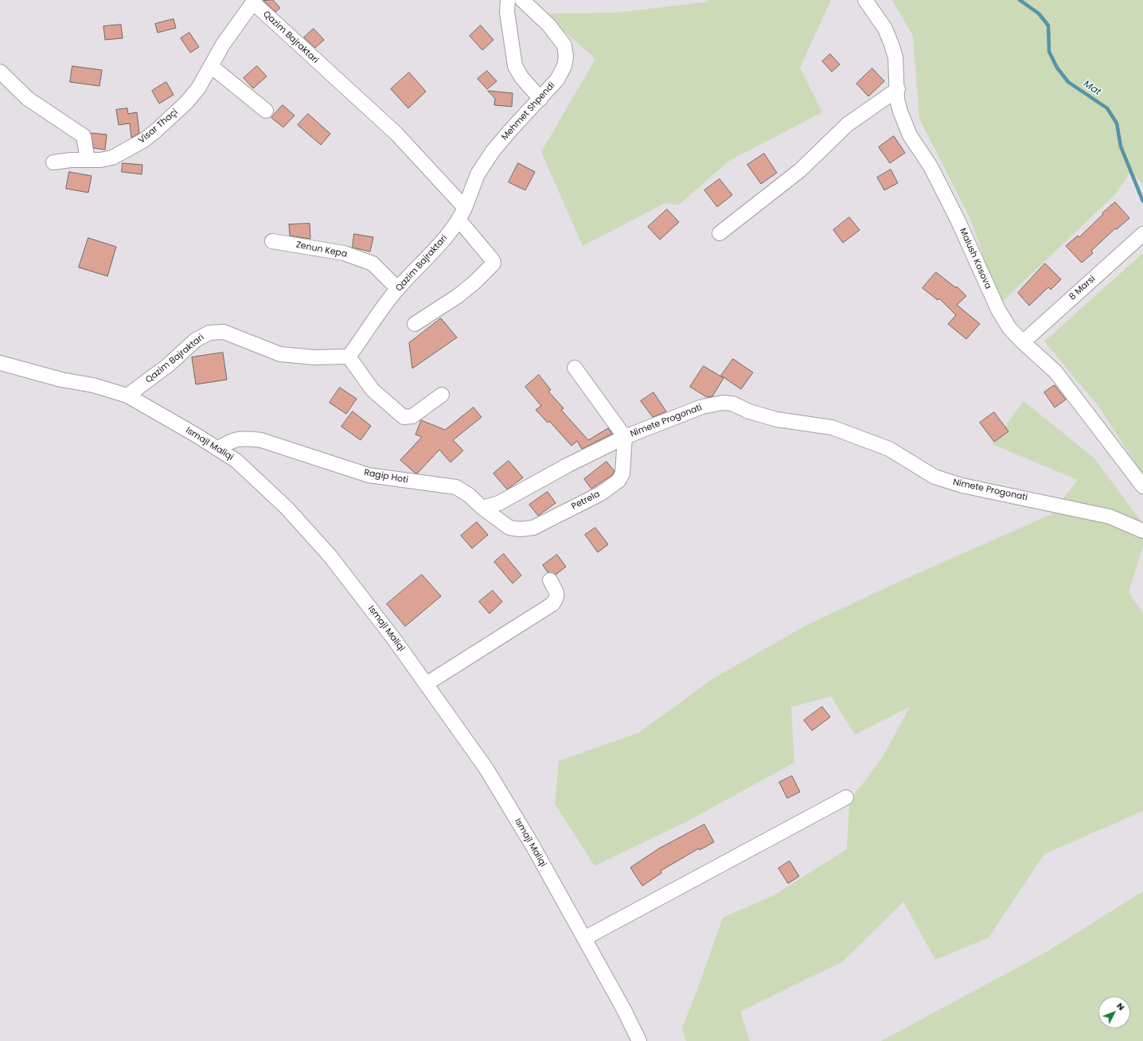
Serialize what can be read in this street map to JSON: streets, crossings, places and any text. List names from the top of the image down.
{
  "streets": {
    "street": [
      "Qazim Bajraktari",
      "Mehmet Shpendi",
      "Visar Thaçi",
      "Zenun Kepa",
      "Malush Kosova",
      "8 Marsi",
      "Nimete Progonati",
      "Ismajl Maliqi",
      "Ragip Hoti",
      "Petrela"
    ]
  },
  "crossings": [
    ["Qazim Bajraktari", "Mehmet Shpendi"],
    ["Qazim Bajraktari", "Visar Thaçi"],
    ["Qazim Bajraktari", "Zenun Kepa"],
    ["Qazim Bajraktari", "Ismajl Maliqi"],
    ["Malush Kosova", "8 Marsi"],
    ["Nimete Progonati", "Ragip Hoti"],
    ["Nimete Progonati", "Petrela"],
    ["Ismajl Maliqi", "Ragip Hoti"],
    ["Ragip Hoti", "Petrela"]
  ],
  "water": ["Mat"],
  "north": "top right"
}
